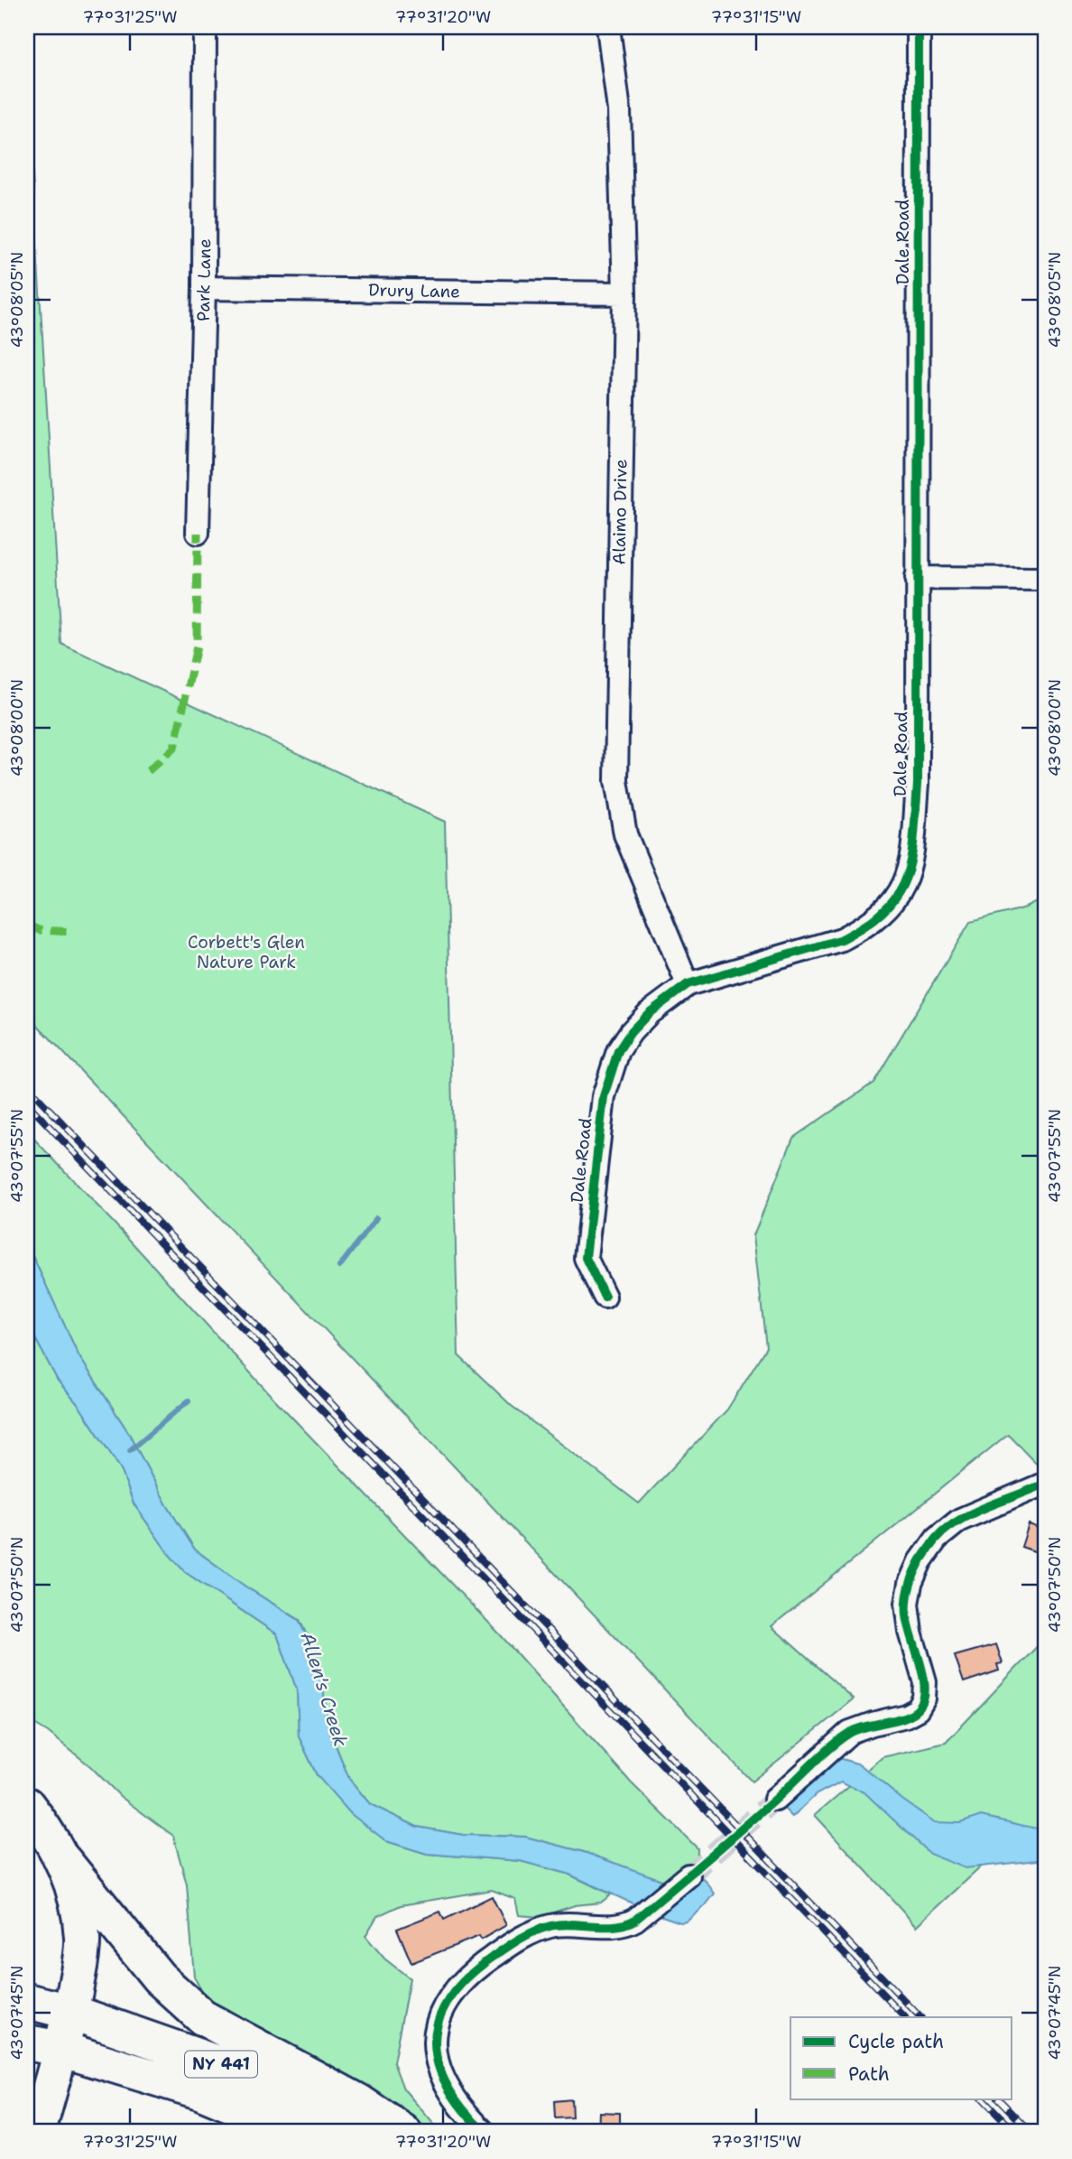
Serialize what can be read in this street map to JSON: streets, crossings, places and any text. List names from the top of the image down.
{
  "streets": {
    "main road": ["NY 441"],
    "street": [
      "Dale Road",
      "Park Lane",
      "Drury Lane",
      "Alaimo Drive"
    ]
  },
  "crossings": [
    ["Dale Road", "Alaimo Drive"],
    ["Park Lane", "Drury Lane"],
    ["Drury Lane", "Alaimo Drive"]
  ],
  "water": ["Allen's Creek"],
  "parks": ["Corbett's Glen Nature Park"],
  "legend": ["Cycle path", "Path"],
  "coordinates": [
    "77°31'25\"W",
    "77°31'20\"W",
    "77°31'15\"W",
    "43°08'05\"N",
    "43°08'00\"N",
    "43°07'55\"N",
    "43°07'50\"N",
    "43°07'45\"N"
  ]
}
